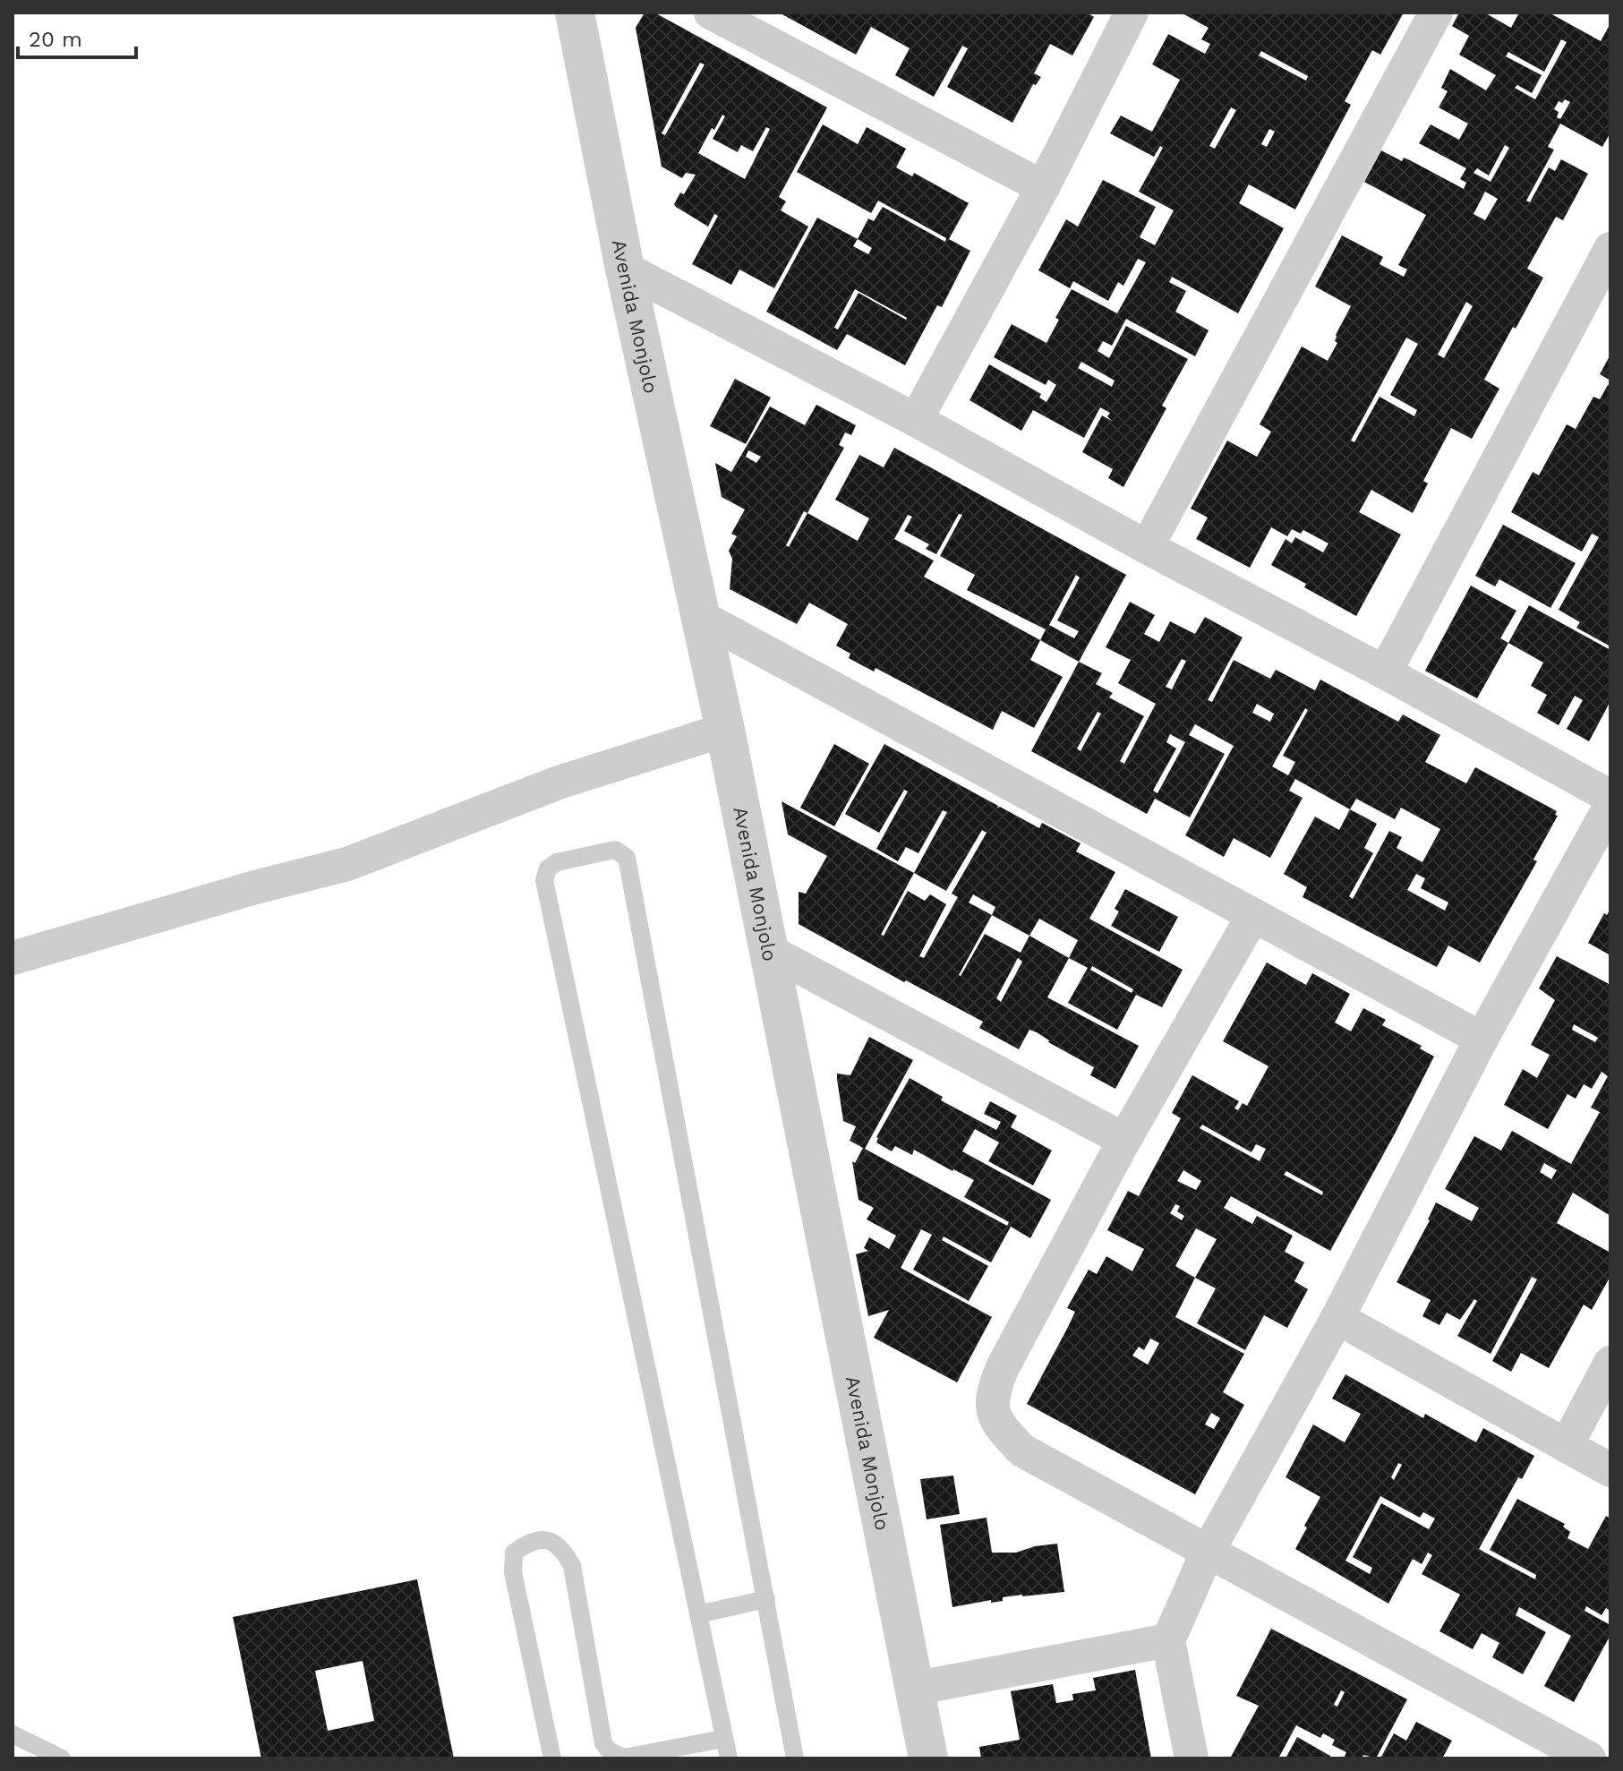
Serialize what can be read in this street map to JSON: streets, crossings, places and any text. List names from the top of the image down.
{
  "streets": {
    "street": ["Avenida Monjolo"]
  },
  "scale_bar": "20 m"
}
